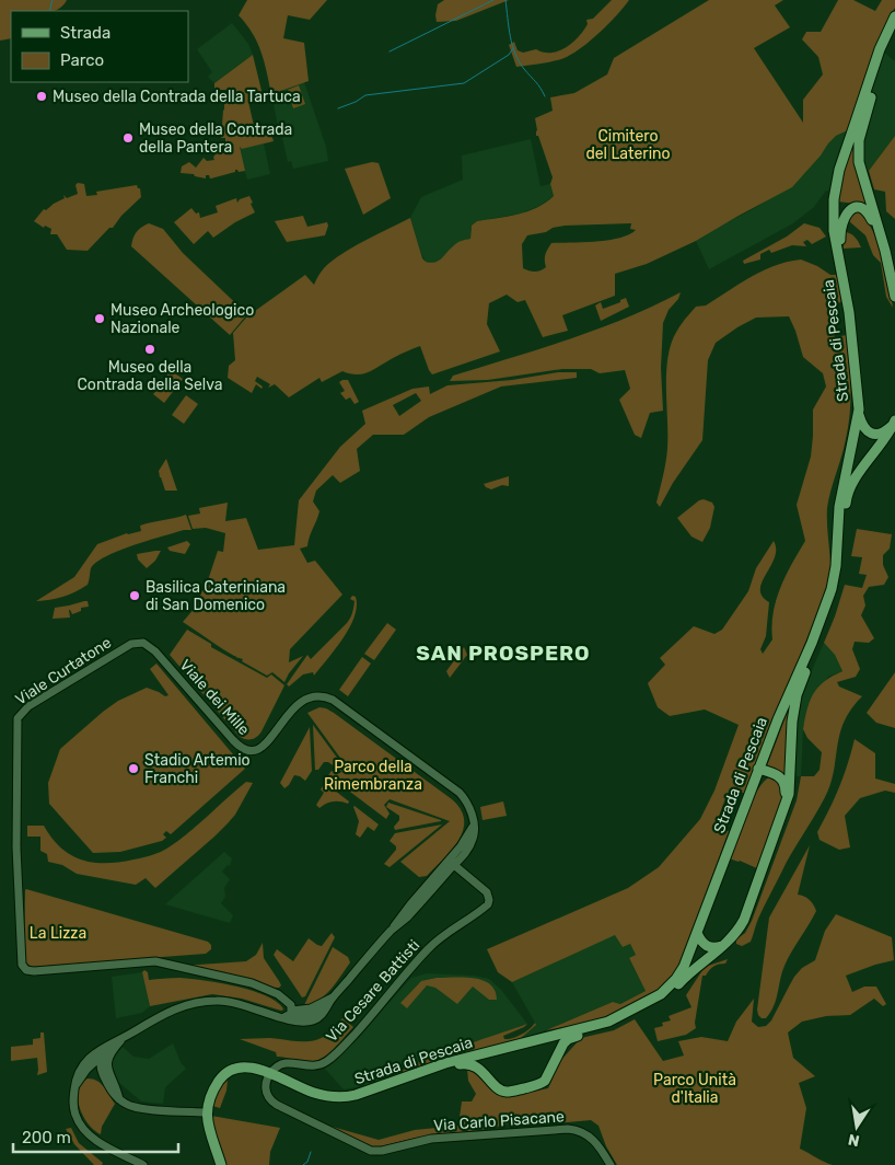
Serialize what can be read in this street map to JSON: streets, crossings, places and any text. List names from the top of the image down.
{
  "streets": {
    "main road": ["Strada di Pescaia"],
    "street": [
      "Viale Curtatone",
      "Viale dei Mille",
      "Via Cesare Battisti",
      "Via Carlo Pisacane"
    ]
  },
  "crossings": [
    ["Strada di Pescaia", "Via Cesare Battisti"],
    ["Strada di Pescaia", "Via Carlo Pisacane"],
    ["Viale Curtatone", "Viale dei Mille"],
    ["Via Cesare Battisti", "Via Carlo Pisacane"]
  ],
  "districts": ["SAN PROSPERO"],
  "parks": [
    "Cimitero del Laterino",
    "Parco della Rimembranza",
    "La Lizza",
    "Parco Unità d'Italia"
  ],
  "places": [
    "Museo della Contrada della Tartuca",
    "Museo della Contrada della Pantera",
    "Museo Archeologico Nazionale",
    "Museo della Contrada della Selva",
    "Basilica Cateriniana di San Domenico",
    "Stadio Artemio Franchi"
  ],
  "legend": ["Strada", "Parco"],
  "scale_bar": "200 m",
  "north": "bottom"
}
